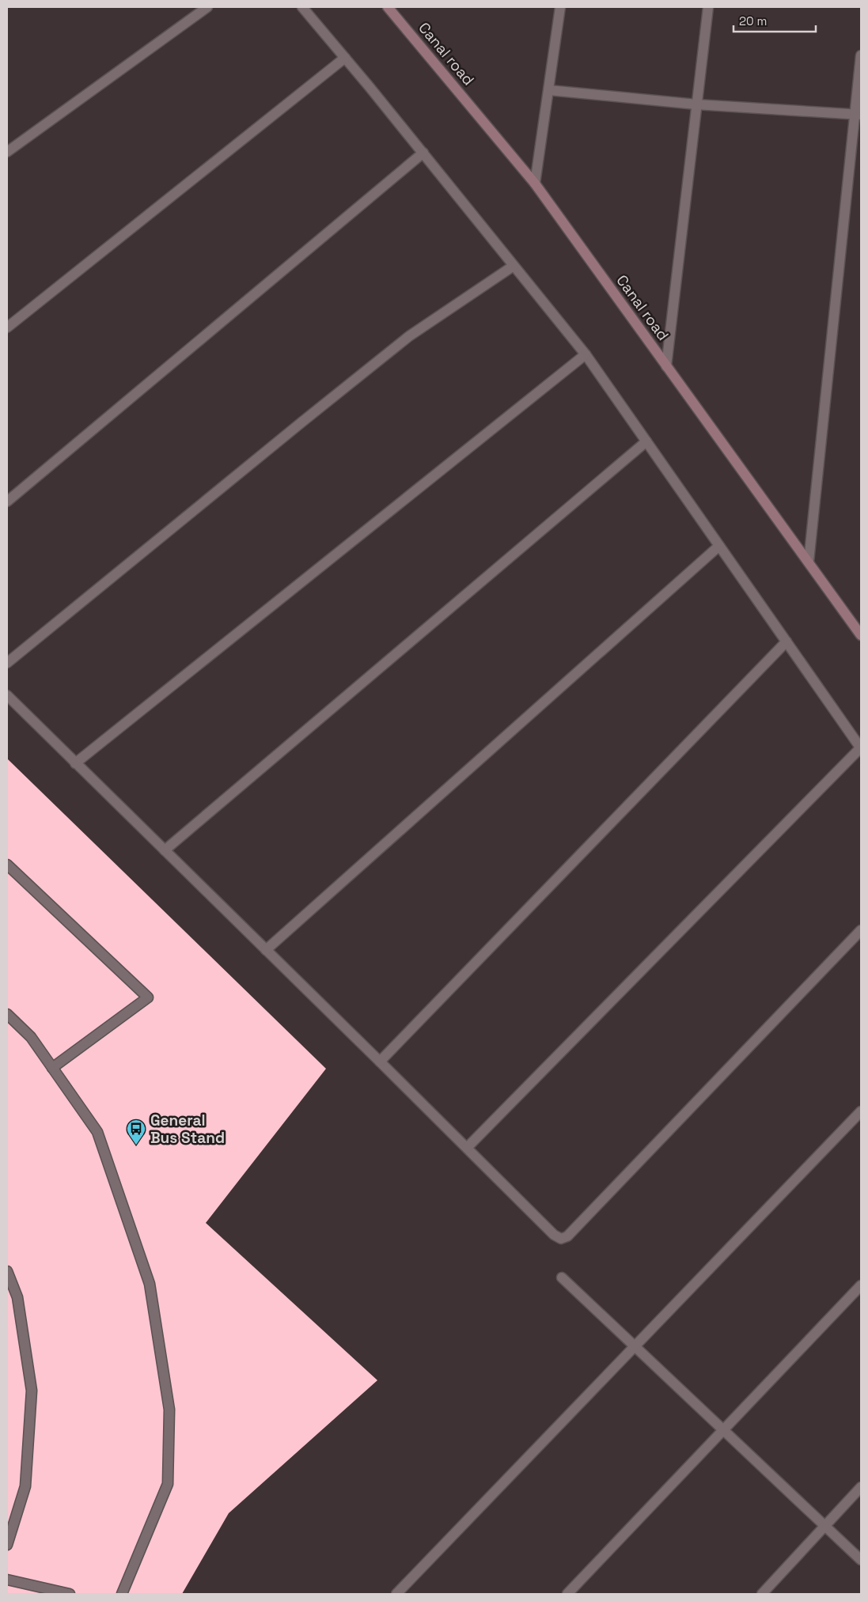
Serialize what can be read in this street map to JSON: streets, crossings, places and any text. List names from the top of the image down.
{
  "streets": {
    "street": ["Canal road"]
  },
  "places": {
    "bus stop": ["General Bus Stand"]
  },
  "scale_bar": "20 m"
}
